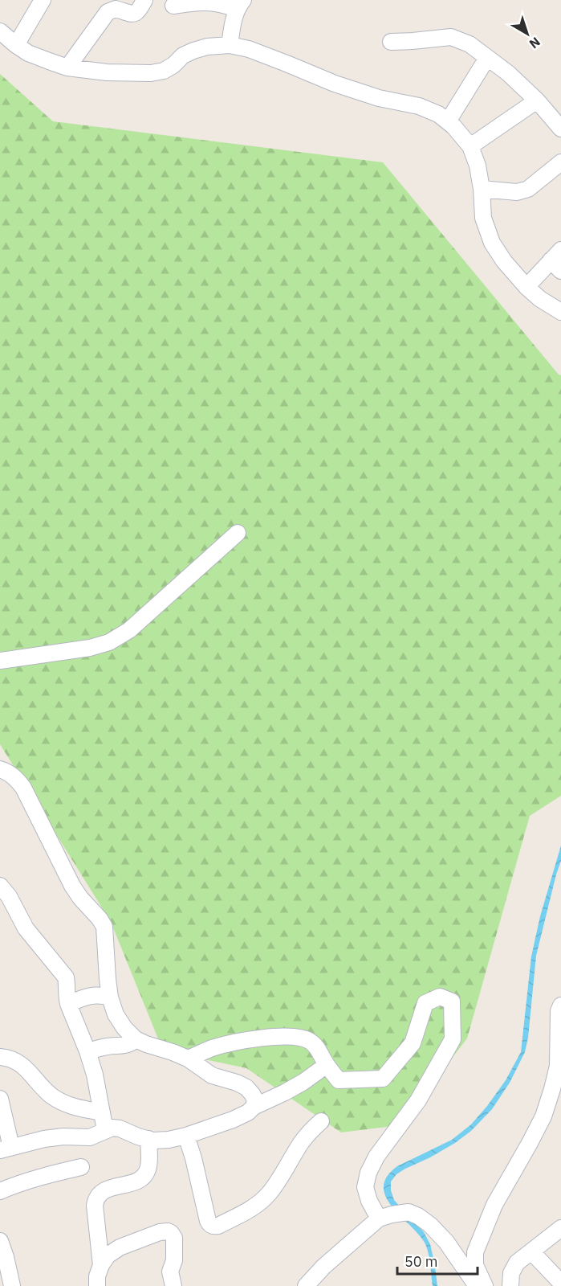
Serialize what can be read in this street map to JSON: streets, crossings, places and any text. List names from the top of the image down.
{
  "scale_bar": "50 m",
  "north": "bottom right"
}
